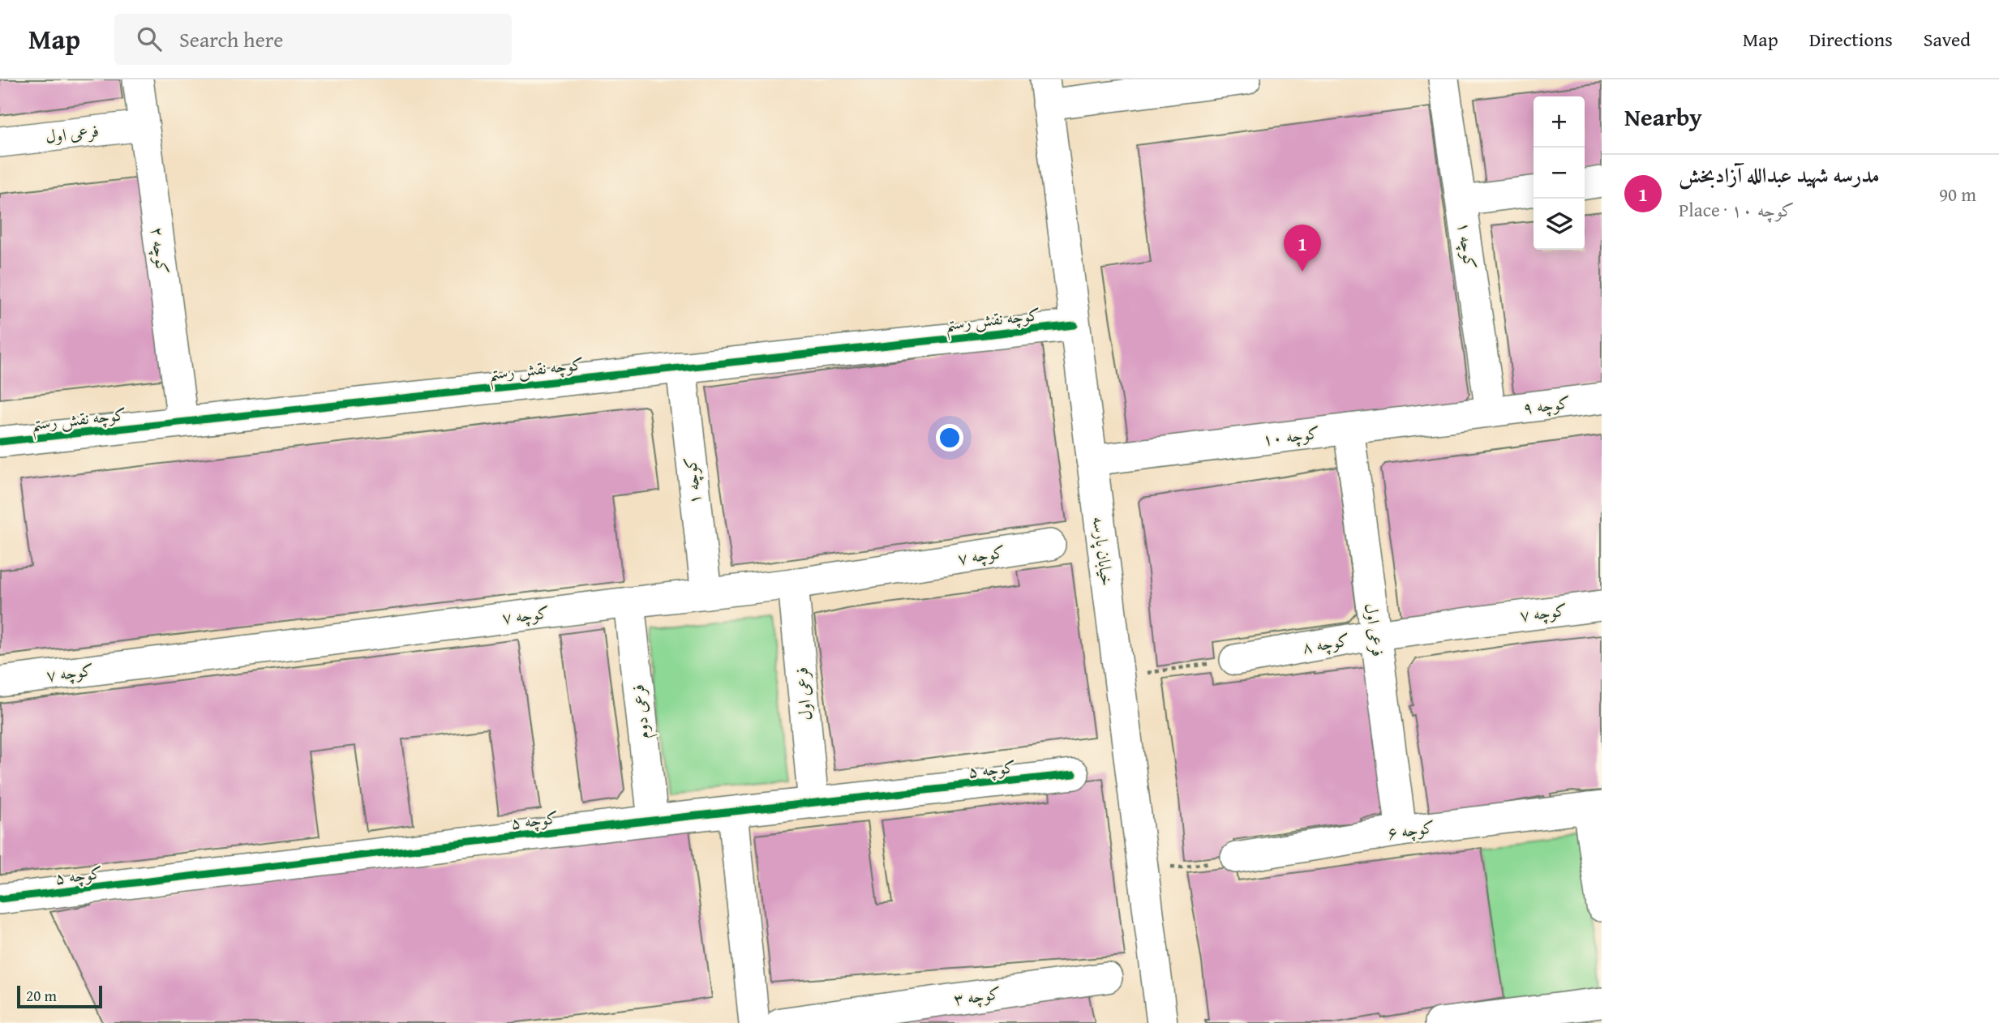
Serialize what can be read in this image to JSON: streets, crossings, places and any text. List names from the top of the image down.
{
  "streets": {
    "street": [
      "فرعی اول",
      "کوچه ۱",
      "کوچه ۲",
      "کوچه نقش رستم",
      "کوچه ۹",
      "کوچه ۱۰",
      "خیابان پارسه",
      "کوچه ۷",
      "کوچه ۸",
      "فرعی دوم",
      "کوچه ۵",
      "کوچه ۶",
      "کوچه ۳"
    ]
  },
  "crossings": [
    ["فرعی اول", "کوچه ۲"],
    ["فرعی اول", "کوچه ۱۰"],
    ["فرعی اول", "کوچه ۷"],
    ["فرعی اول", "کوچه ۸"],
    ["فرعی اول", "کوچه ۵"],
    ["فرعی اول", "کوچه ۶"],
    ["کوچه ۱", "کوچه نقش رستم"],
    ["کوچه ۱", "کوچه ۹"],
    ["کوچه ۱", "کوچه ۱۰"],
    ["کوچه ۱", "کوچه ۷"],
    ["کوچه ۲", "کوچه نقش رستم"],
    ["کوچه نقش رستم", "خیابان پارسه"],
    ["کوچه ۹", "کوچه ۱۰"],
    ["کوچه ۱۰", "خیابان پارسه"],
    ["کوچه ۷", "کوچه ۸"],
    ["کوچه ۷", "فرعی دوم"],
    ["فرعی دوم", "کوچه ۵"]
  ],
  "scale_bar": "20 m",
  "page": {
    "header": "Map",
    "search": "Search here",
    "nav": ["Map", "Directions", "Saved"],
    "heading": "Nearby",
    "map_buttons": ["+", "−"],
    "list": [
      {
        "mark": "1",
        "name": "مدرسه شهید عبدالله آزادبخش",
        "note": "Place · کوچه ۱۰",
        "value": "90 m"
      }
    ],
    "pins": "1",
    "scale": "20 m"
  }
}
